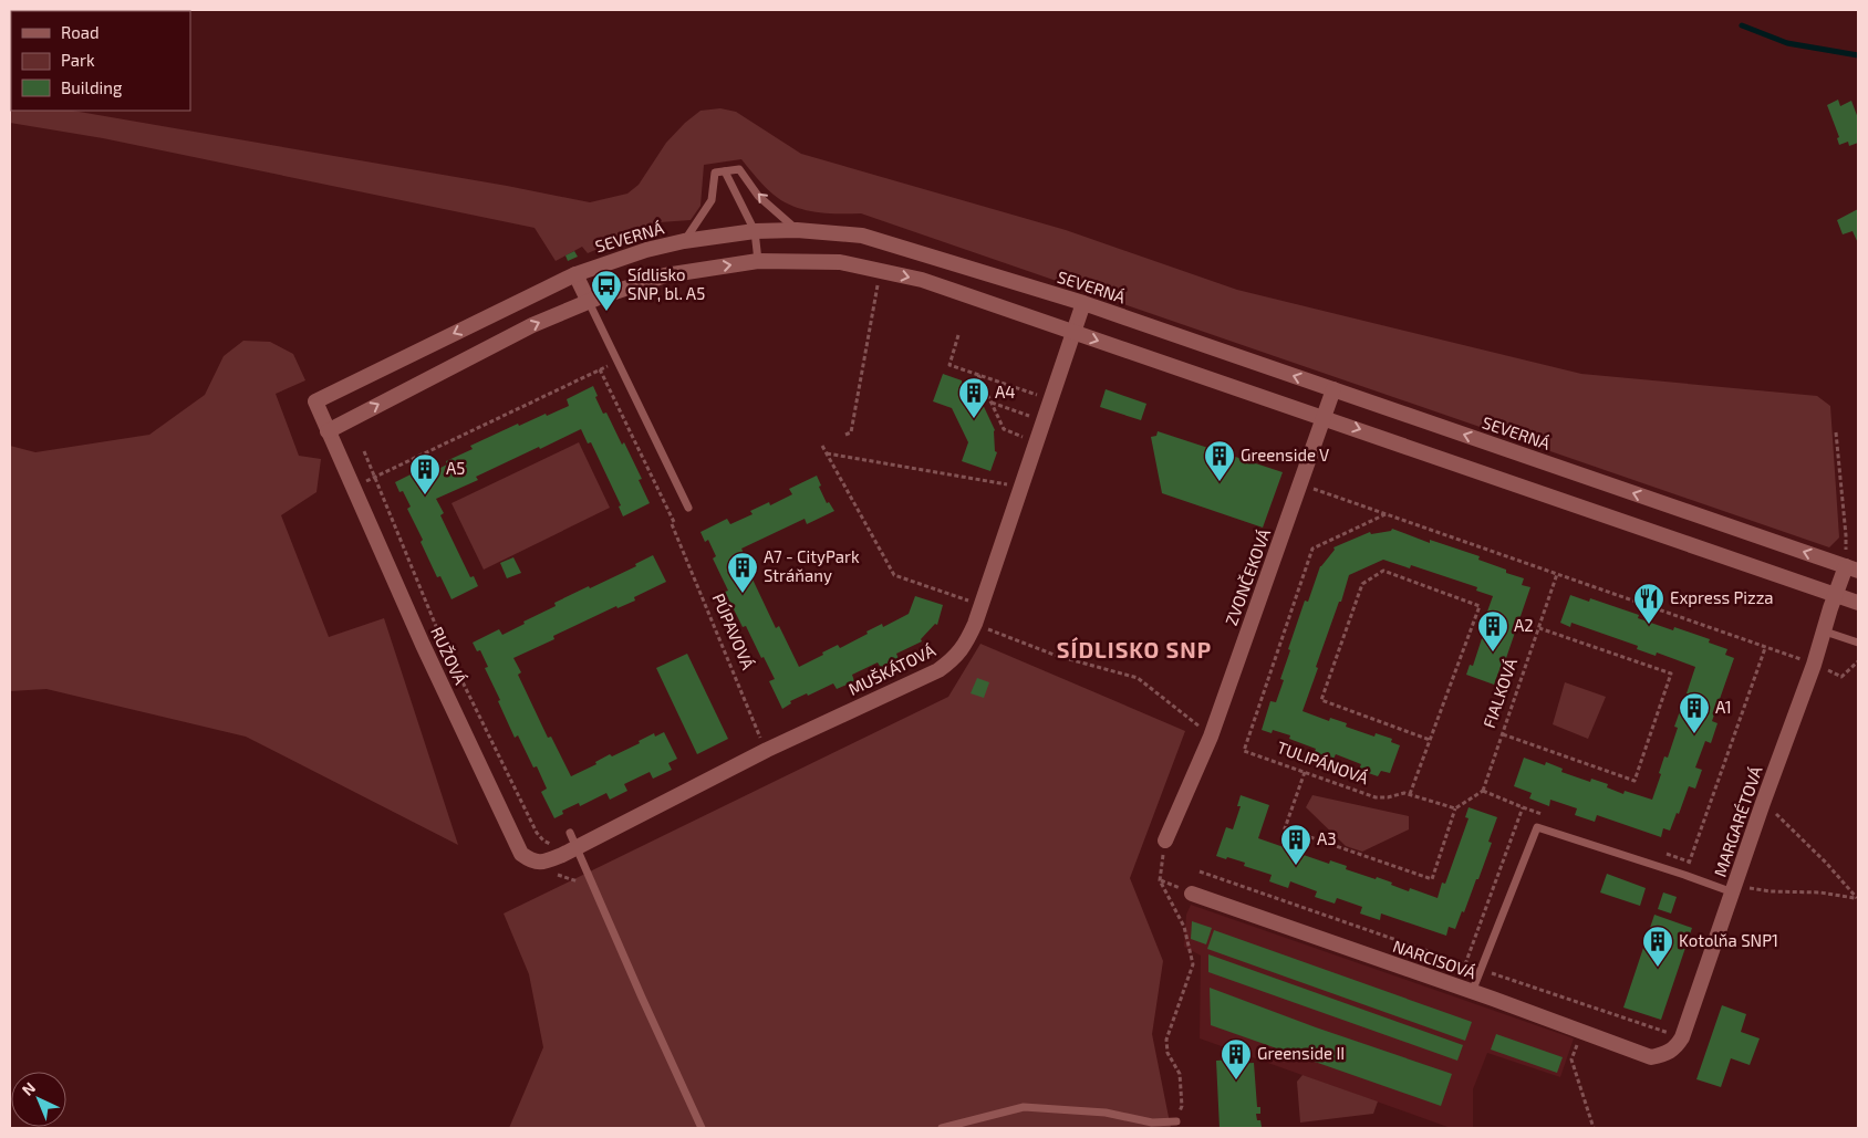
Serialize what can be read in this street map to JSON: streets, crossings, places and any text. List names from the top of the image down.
{
  "streets": {
    "street": [
      "SEVERNÁ",
      "ZVONČEKOVÁ",
      "RUŽOVÁ",
      "MUŠKÁTOVÁ",
      "MARGARÉTOVÁ",
      "NARCISOVÁ"
    ],
    "path": ["PÚPAVOVÁ", "FIALKOVÁ", "TULIPÁNOVÁ"]
  },
  "crossings": [
    ["SEVERNÁ", "ZVONČEKOVÁ"],
    ["SEVERNÁ", "RUŽOVÁ"],
    ["SEVERNÁ", "MUŠKÁTOVÁ"],
    ["SEVERNÁ", "MARGARÉTOVÁ"],
    ["PÚPAVOVÁ", "MUŠKÁTOVÁ"],
    ["RUŽOVÁ", "MUŠKÁTOVÁ"],
    ["MARGARÉTOVÁ", "NARCISOVÁ"]
  ],
  "districts": ["SÍDLISKO SNP"],
  "places": {
    "bus stop": ["Sídlisko SNP, bl. A5"],
    "building": [
      "A4",
      "Greenside V",
      "A5",
      "A7 - CityPark Stráňany",
      "A2",
      "A1",
      "A3",
      "Kotolňa SNP1",
      "Greenside II"
    ],
    "restaurant": ["Express Pizza"]
  },
  "legend": ["Road", "Park", "Building"],
  "north": "top left"
}
